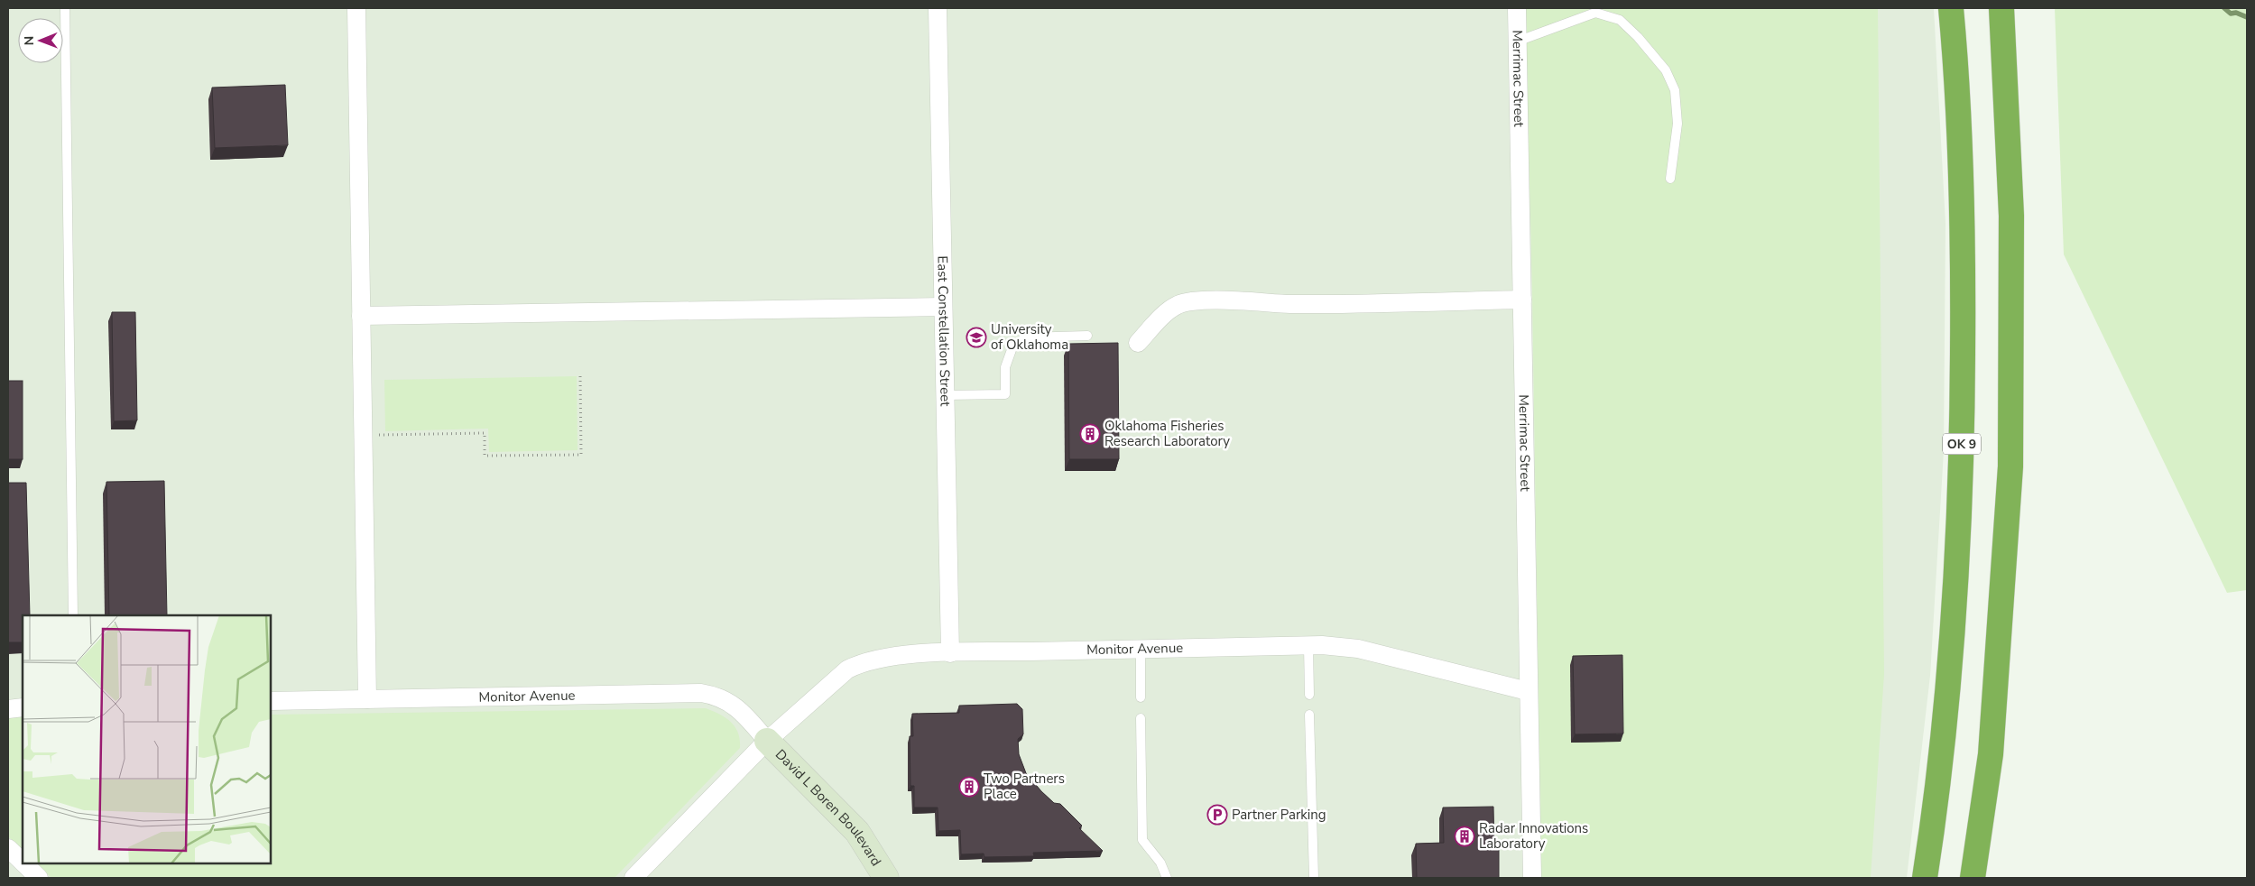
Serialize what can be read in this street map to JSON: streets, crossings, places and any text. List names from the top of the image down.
{
  "streets": {
    "highway": ["OK 9"],
    "street": [
      "Merrimac Street",
      "East Constellation Street",
      "Monitor Avenue",
      "David L Boren Boulevard"
    ]
  },
  "crossings": [
    ["Merrimac Street", "Monitor Avenue"],
    ["East Constellation Street", "Monitor Avenue"],
    ["Monitor Avenue", "David L Boren Boulevard"]
  ],
  "places": {
    "school or university": ["University of Oklahoma"],
    "building": ["Oklahoma Fisheries Research Laboratory", "Two Partners Place", "Radar Innovations Laboratory"],
    "parking": ["Partner Parking"]
  },
  "north": "left"
}
